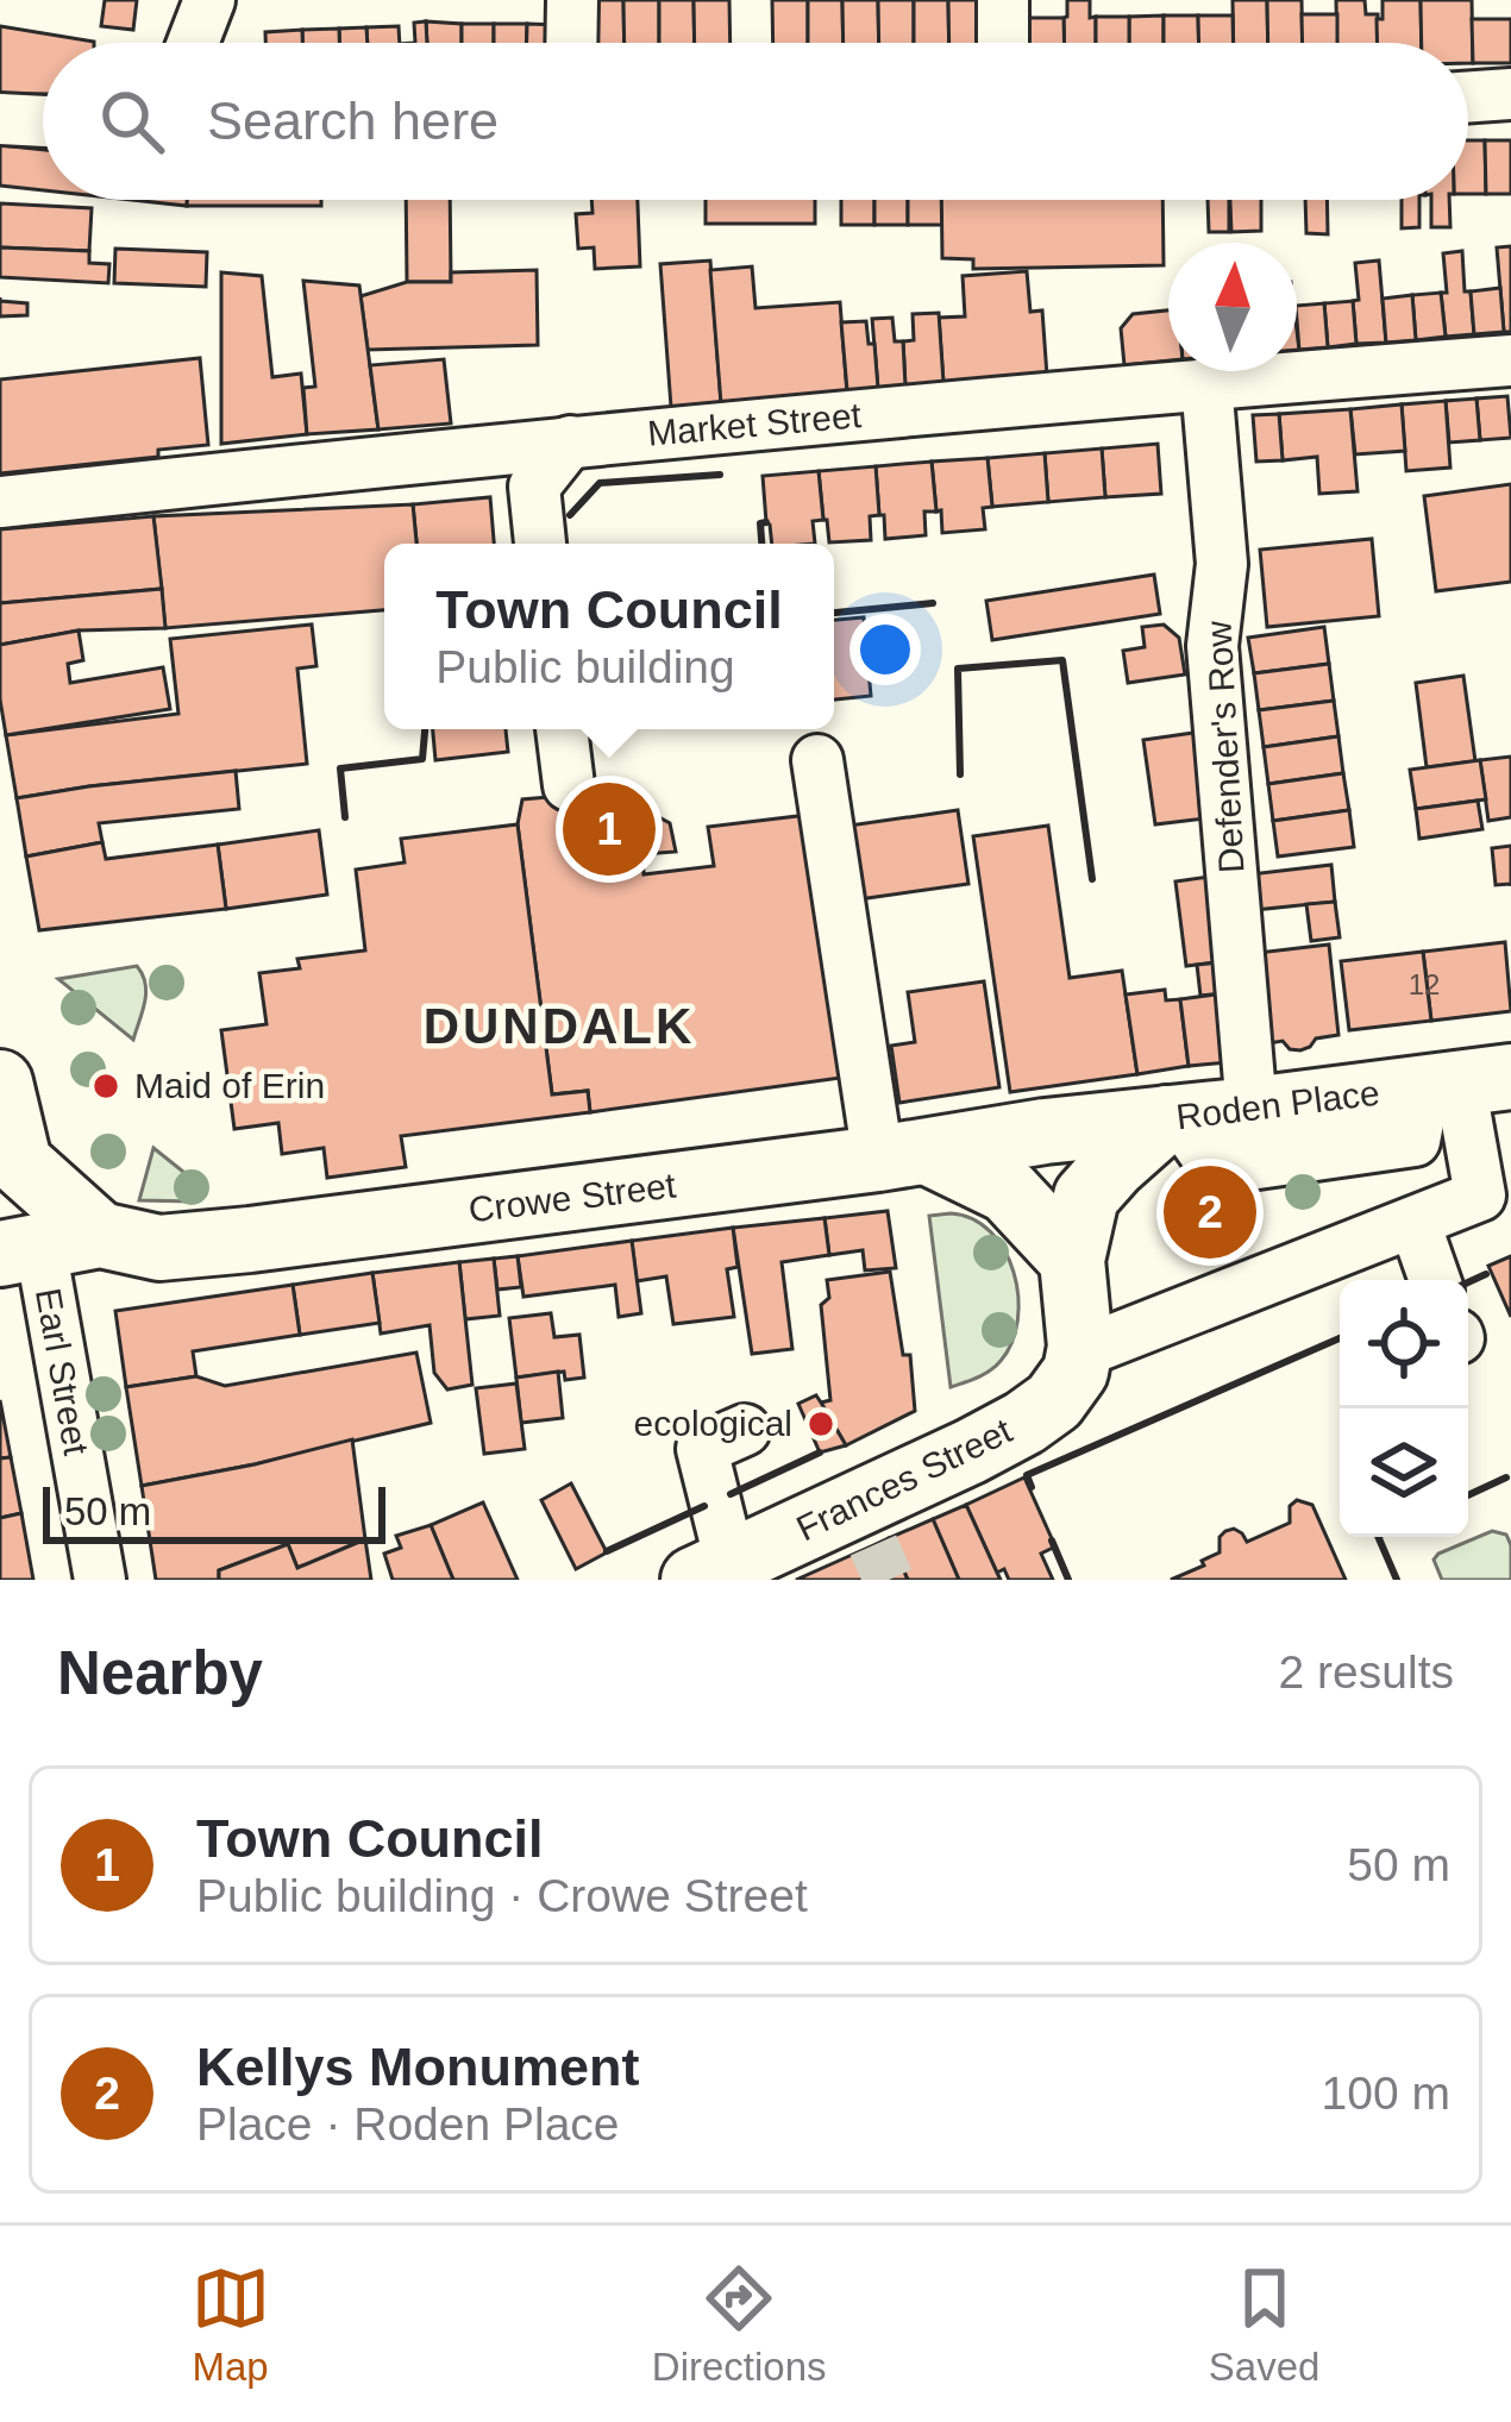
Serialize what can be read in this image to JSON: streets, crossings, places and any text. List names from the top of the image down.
{
  "streets": {
    "main road": ["Roden Place", "Crowe Street", "Frances Street"],
    "street": ["Market Street", "Defender's Row", "Earl Street"]
  },
  "crossings": [
    ["Market Street", "Defender's Row"],
    ["Defender's Row", "Roden Place"],
    ["Roden Place", "Crowe Street"],
    ["Crowe Street", "Earl Street"]
  ],
  "districts": ["DUNDALK"],
  "places": ["Maid of Erin", "ecological"],
  "house_numbers": ["12"],
  "scale_bar": "50 m",
  "north": "top",
  "page": {
    "search": "Search here",
    "popup": ["Town Council", "Public building"],
    "pins": ["1", "2"],
    "scale": "50 m",
    "heading": ["Nearby", "2 results"],
    "list": [
      {
        "mark": "1",
        "name": "Town Council",
        "note": "Public building · Crowe Street",
        "value": "50 m"
      },
      {
        "mark": "2",
        "name": "Kellys Monument",
        "note": "Place · Roden Place",
        "value": "100 m"
      }
    ],
    "nav": ["Map", "Directions", "Saved"]
  }
}
